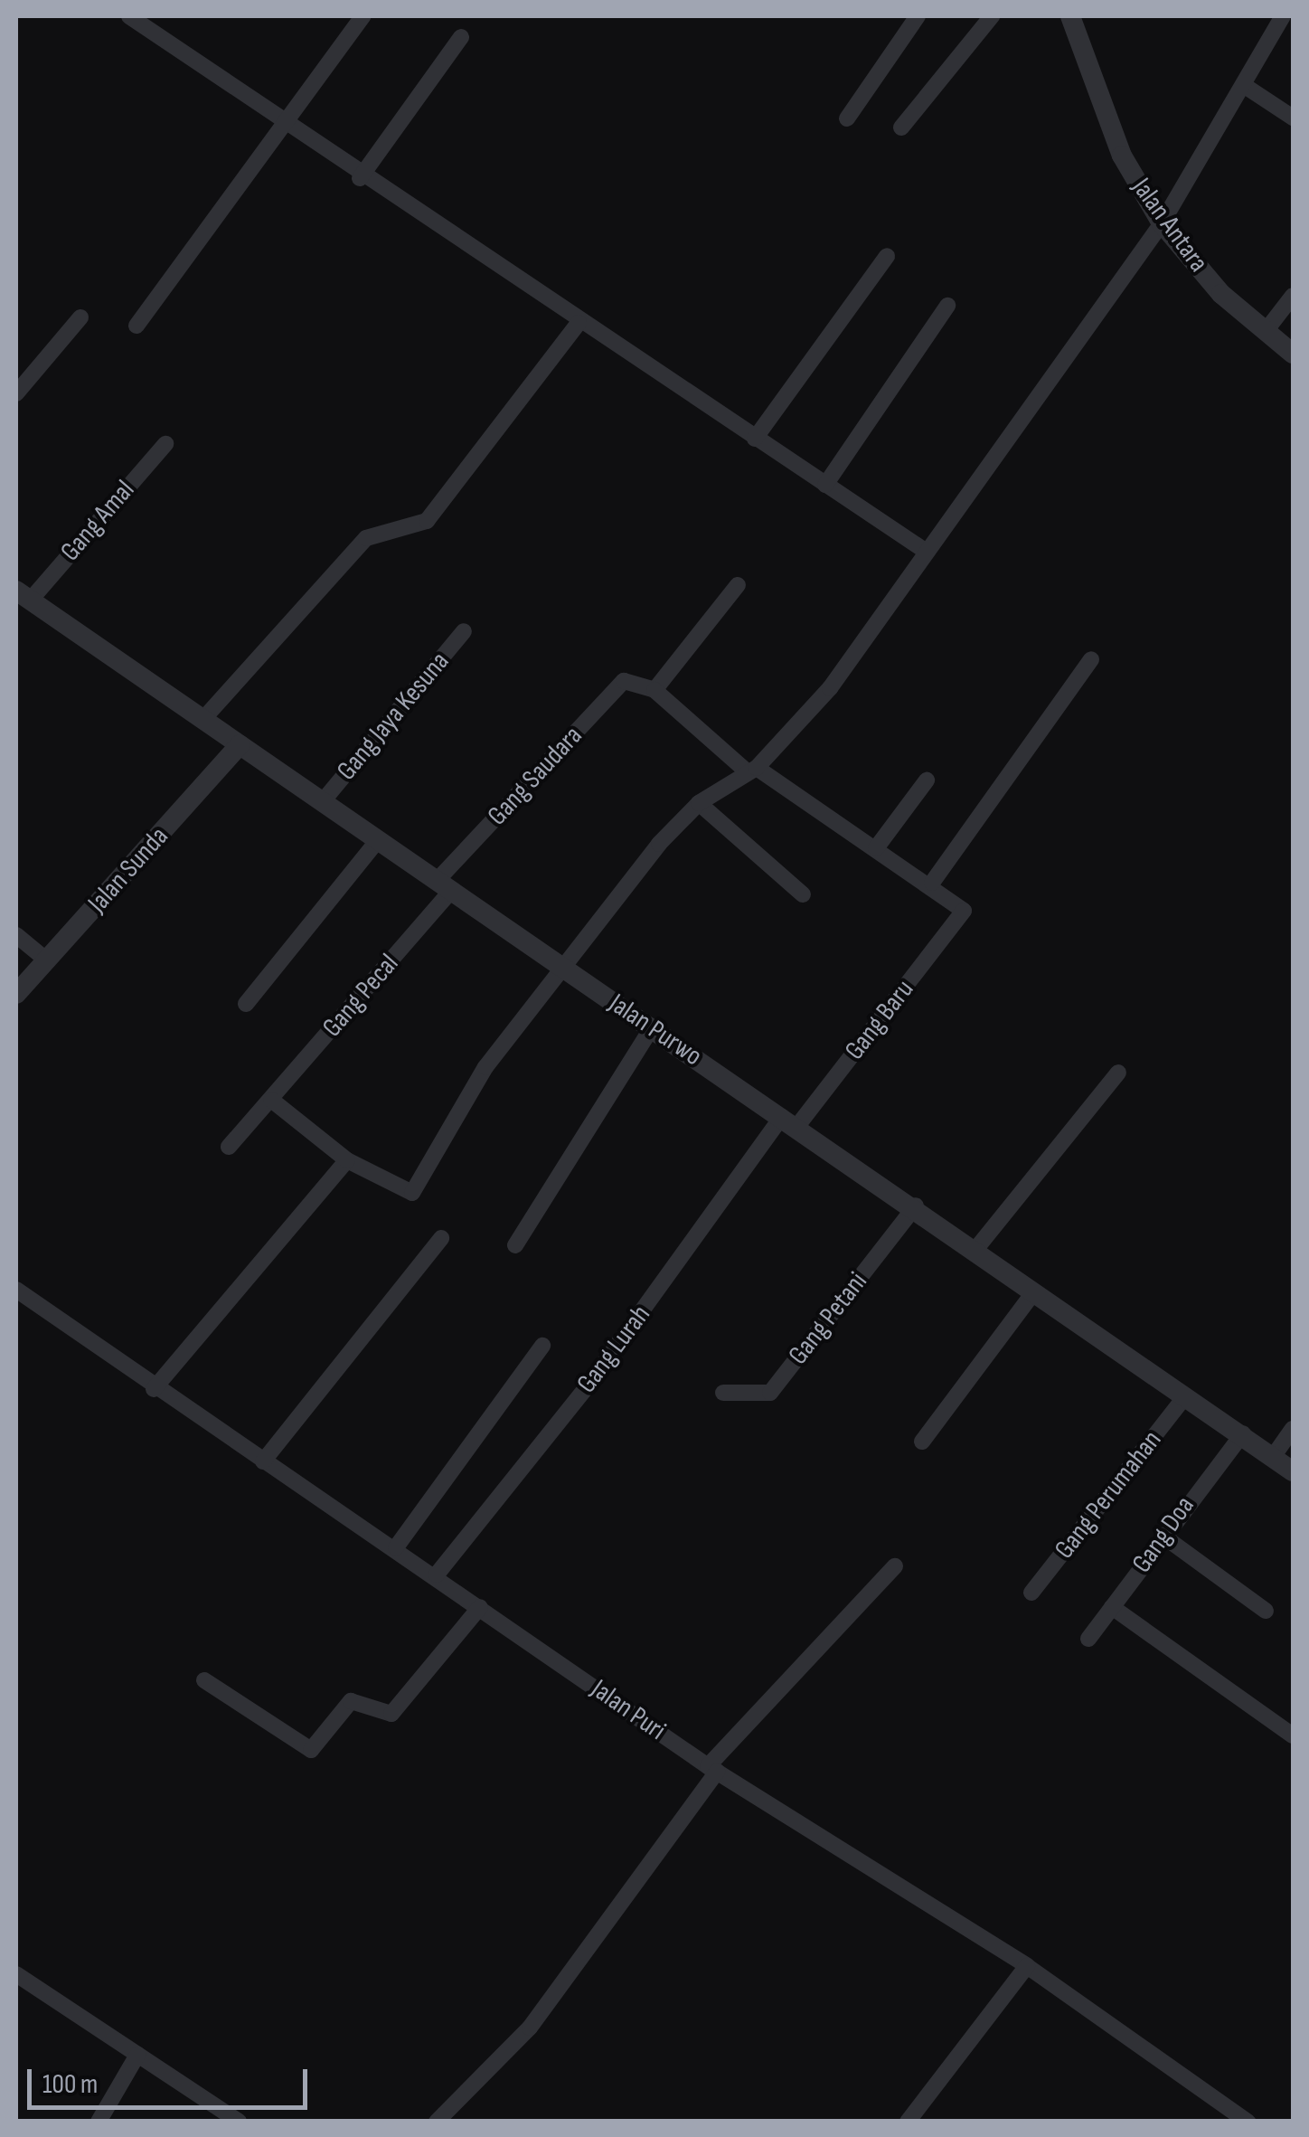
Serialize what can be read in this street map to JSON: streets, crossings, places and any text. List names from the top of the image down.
{
  "streets": {
    "street": [
      "Jalan Antara",
      "Gang Amal",
      "Gang Jaya Kesuna",
      "Gang Saudara",
      "Jalan Sunda",
      "Gang Pecal",
      "Gang Baru",
      "Jalan Purwo",
      "Gang Petani",
      "Gang Lurah",
      "Gang Perumahan",
      "Gang Doa",
      "Jalan Puri"
    ]
  },
  "crossings": [
    ["Gang Amal", "Jalan Purwo"],
    ["Gang Jaya Kesuna", "Jalan Purwo"],
    ["Gang Saudara", "Gang Pecal"],
    ["Gang Saudara", "Jalan Purwo"],
    ["Jalan Sunda", "Jalan Purwo"],
    ["Gang Pecal", "Jalan Purwo"],
    ["Gang Baru", "Jalan Purwo"],
    ["Gang Baru", "Gang Lurah"],
    ["Jalan Purwo", "Gang Petani"],
    ["Jalan Purwo", "Gang Lurah"],
    ["Jalan Purwo", "Gang Perumahan"],
    ["Jalan Purwo", "Gang Doa"],
    ["Gang Lurah", "Jalan Puri"]
  ],
  "scale_bar": "100 m"
}
